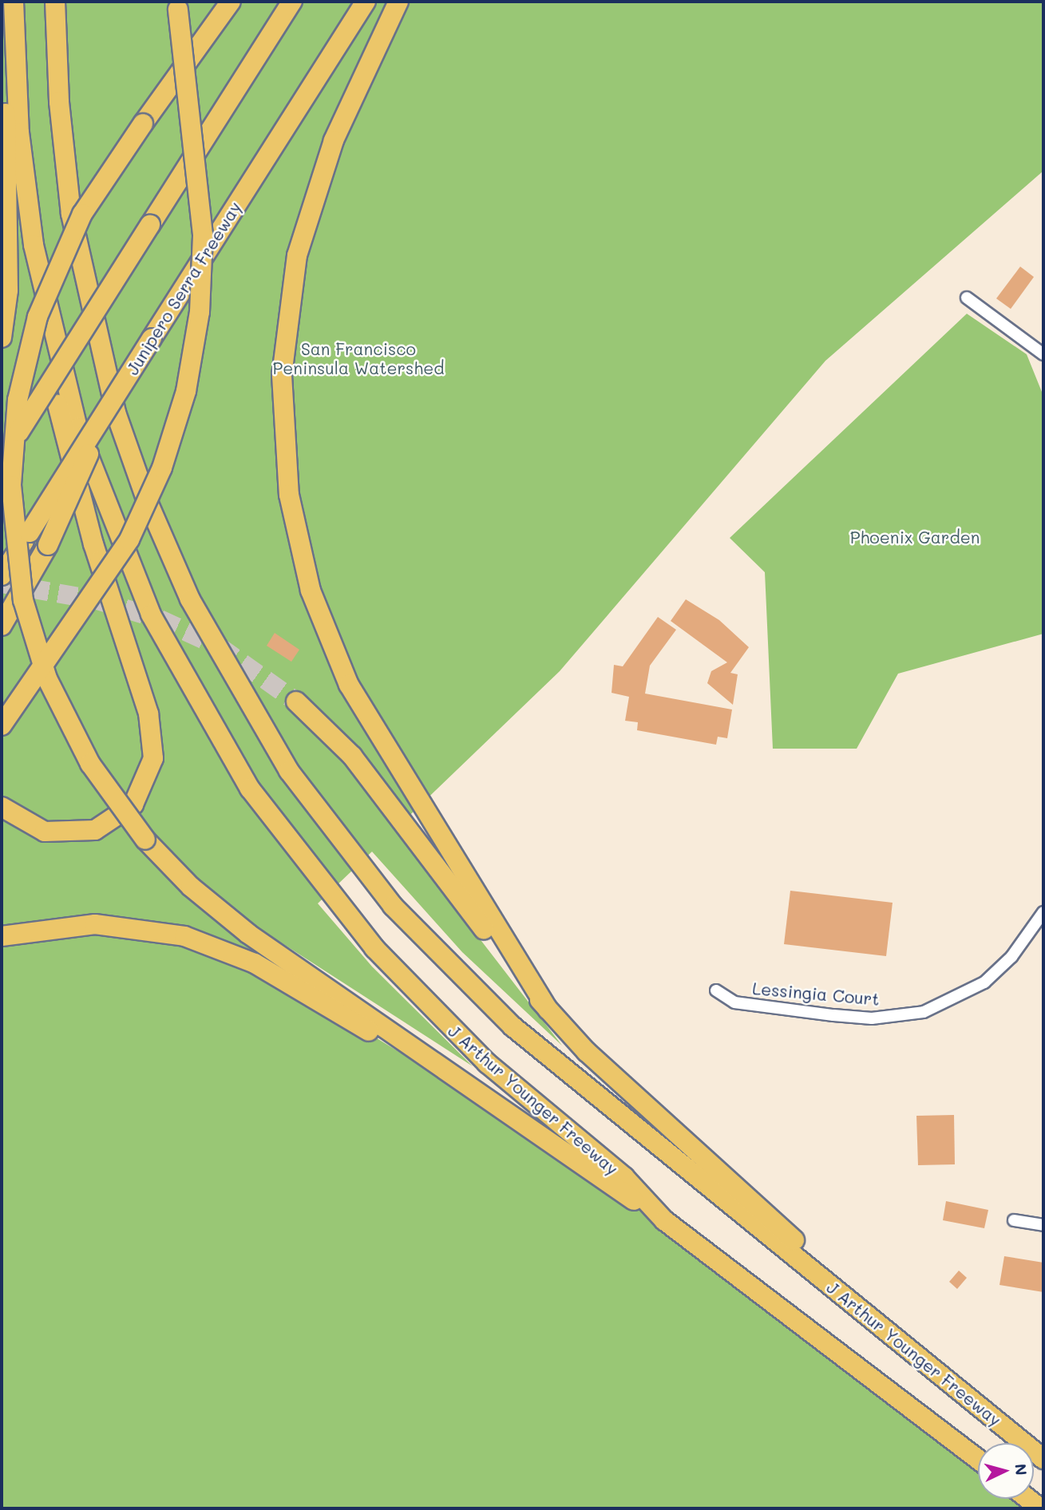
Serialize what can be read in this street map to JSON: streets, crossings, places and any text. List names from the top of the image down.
{
  "streets": {
    "highway": ["Junipero Serra Freeway", "J Arthur Younger Freeway"],
    "street": ["Lessingia Court"]
  },
  "parks": ["San Francisco Peninsula Watershed", "Phoenix Garden"],
  "north": "right"
}
